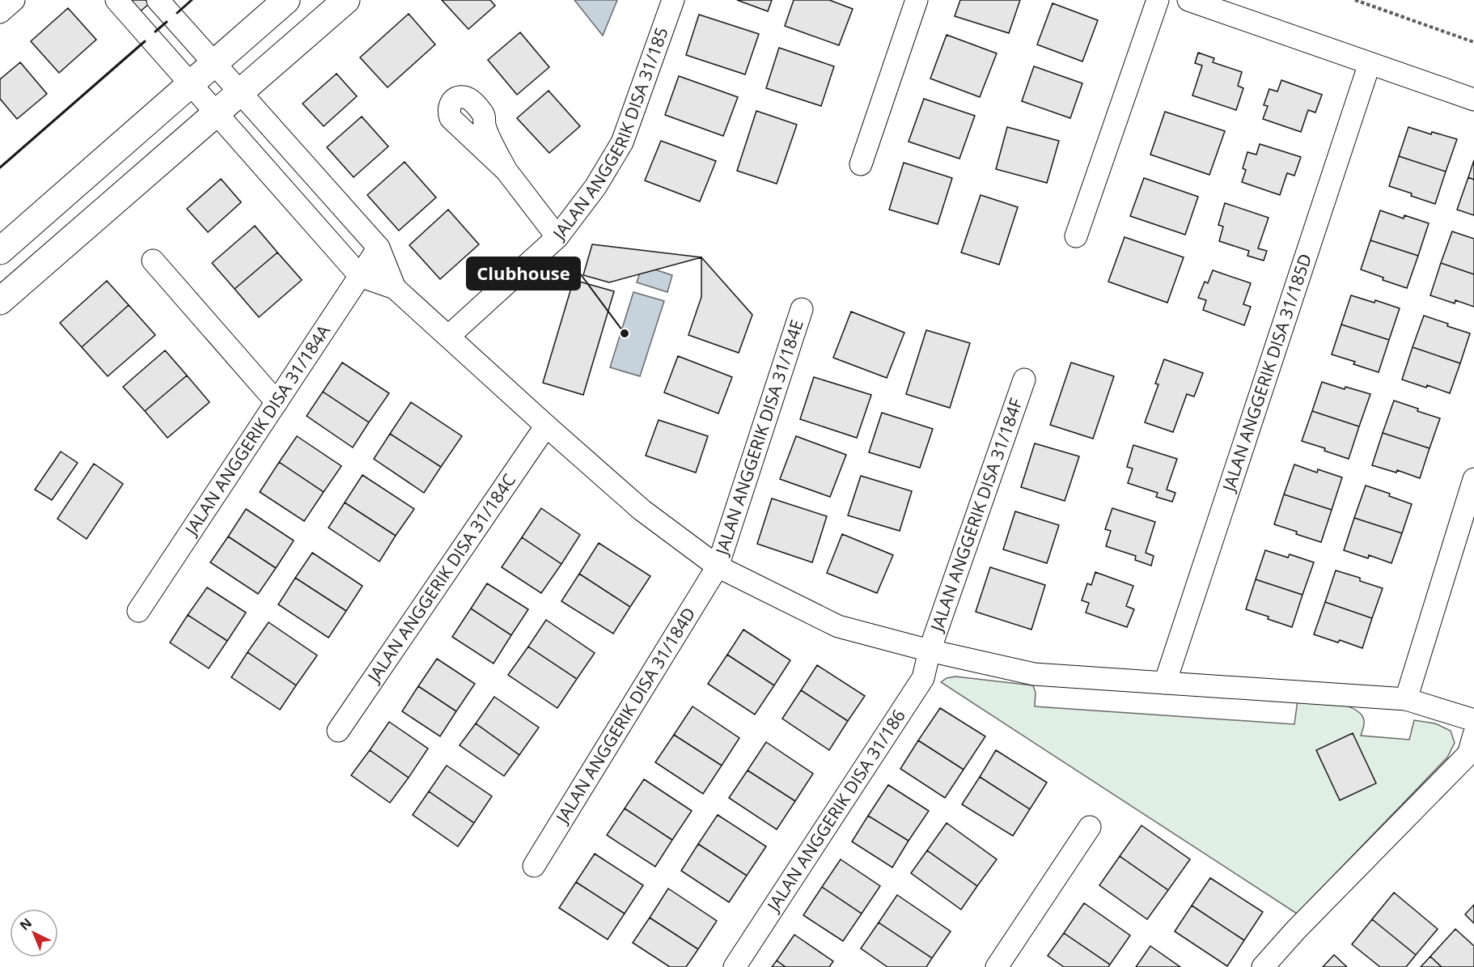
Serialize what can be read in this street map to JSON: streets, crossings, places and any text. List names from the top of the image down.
{
  "streets": {
    "street": [
      "JALAN ANGGERIK DISA 31/185",
      "JALAN ANGGERIK DISA 31/185D",
      "JALAN ANGGERIK DISA 31/184A",
      "JALAN ANGGERIK DISA 31/184E",
      "JALAN ANGGERIK DISA 31/184F",
      "JALAN ANGGERIK DISA 31/184C",
      "JALAN ANGGERIK DISA 31/184D",
      "JALAN ANGGERIK DISA 31/186"
    ]
  },
  "crossings": [
    ["JALAN ANGGERIK DISA 31/184E", "JALAN ANGGERIK DISA 31/184D"],
    ["JALAN ANGGERIK DISA 31/184F", "JALAN ANGGERIK DISA 31/186"]
  ],
  "places": ["Clubhouse"],
  "north": "top left"
}
